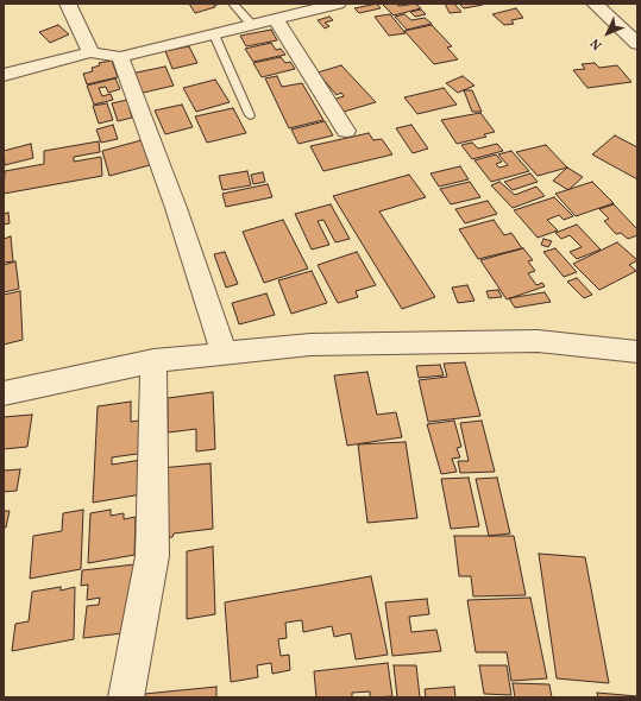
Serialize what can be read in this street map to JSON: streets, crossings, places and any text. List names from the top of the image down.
{
  "north": "bottom left"
}
